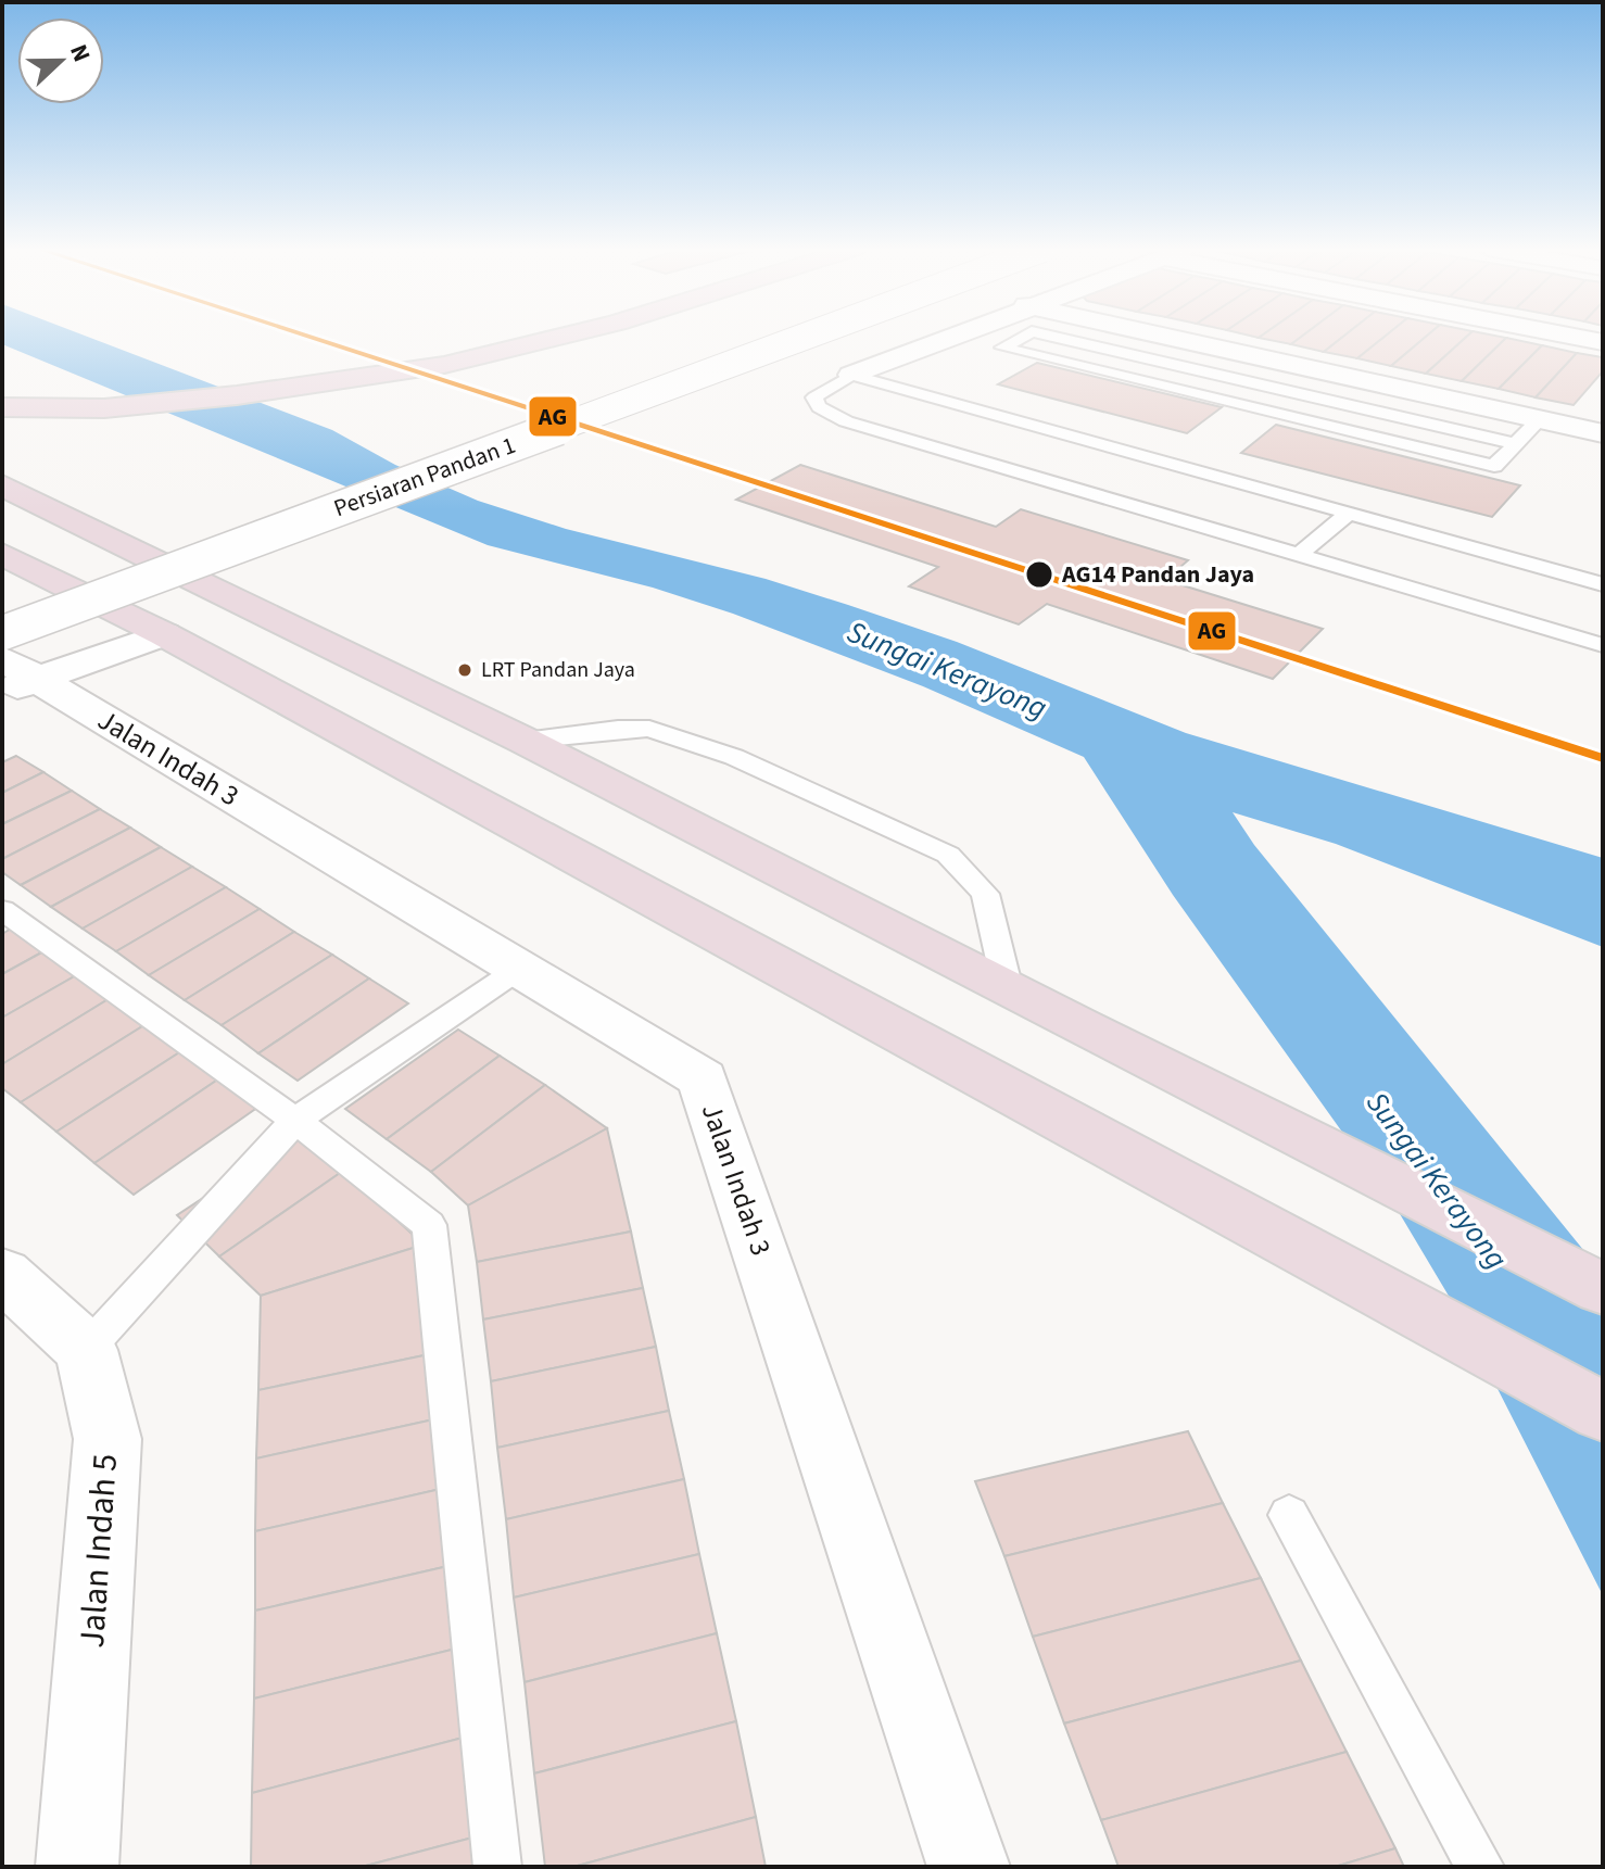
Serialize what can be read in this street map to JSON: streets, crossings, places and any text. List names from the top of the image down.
{
  "streets": {
    "street": ["Persiaran Pandan 1", "Jalan Indah 3", "Jalan Indah 5"]
  },
  "water": ["Sungai Kerayong"],
  "places": ["AG14 Pandan Jaya", "LRT Pandan Jaya"],
  "lines": ["transit line AG"],
  "north": "right"
}
